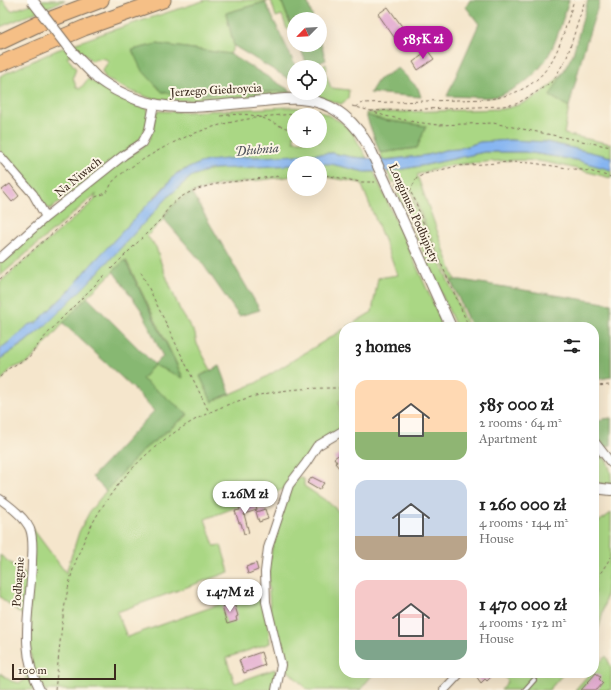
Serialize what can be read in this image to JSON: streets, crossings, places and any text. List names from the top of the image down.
{
  "streets": {
    "street": [
      "Jerzego Giedroycia",
      "Na Niwach",
      "Longinusa Podbipięty",
      "Podbagnie"
    ]
  },
  "crossings": [
    ["Jerzego Giedroycia", "Na Niwach"],
    ["Jerzego Giedroycia", "Longinusa Podbipięty"]
  ],
  "water": ["Dłubnia"],
  "scale_bar": "100 m",
  "north": "bottom left",
  "page": {
    "map_buttons": ["+", "−"],
    "price": ["585K zł", "1.26M zł", "1.47M zł"],
    "heading": "3 homes",
    "list": [
      {
        "name": "585 000 zł",
        "note": "2 rooms · 64 m² · Apartment"
      },
      {
        "name": "1 260 000 zł",
        "note": "4 rooms · 144 m² · House"
      },
      {
        "name": "1 470 000 zł",
        "note": "4 rooms · 152 m² · House"
      }
    ],
    "scale": "100 m"
  }
}
